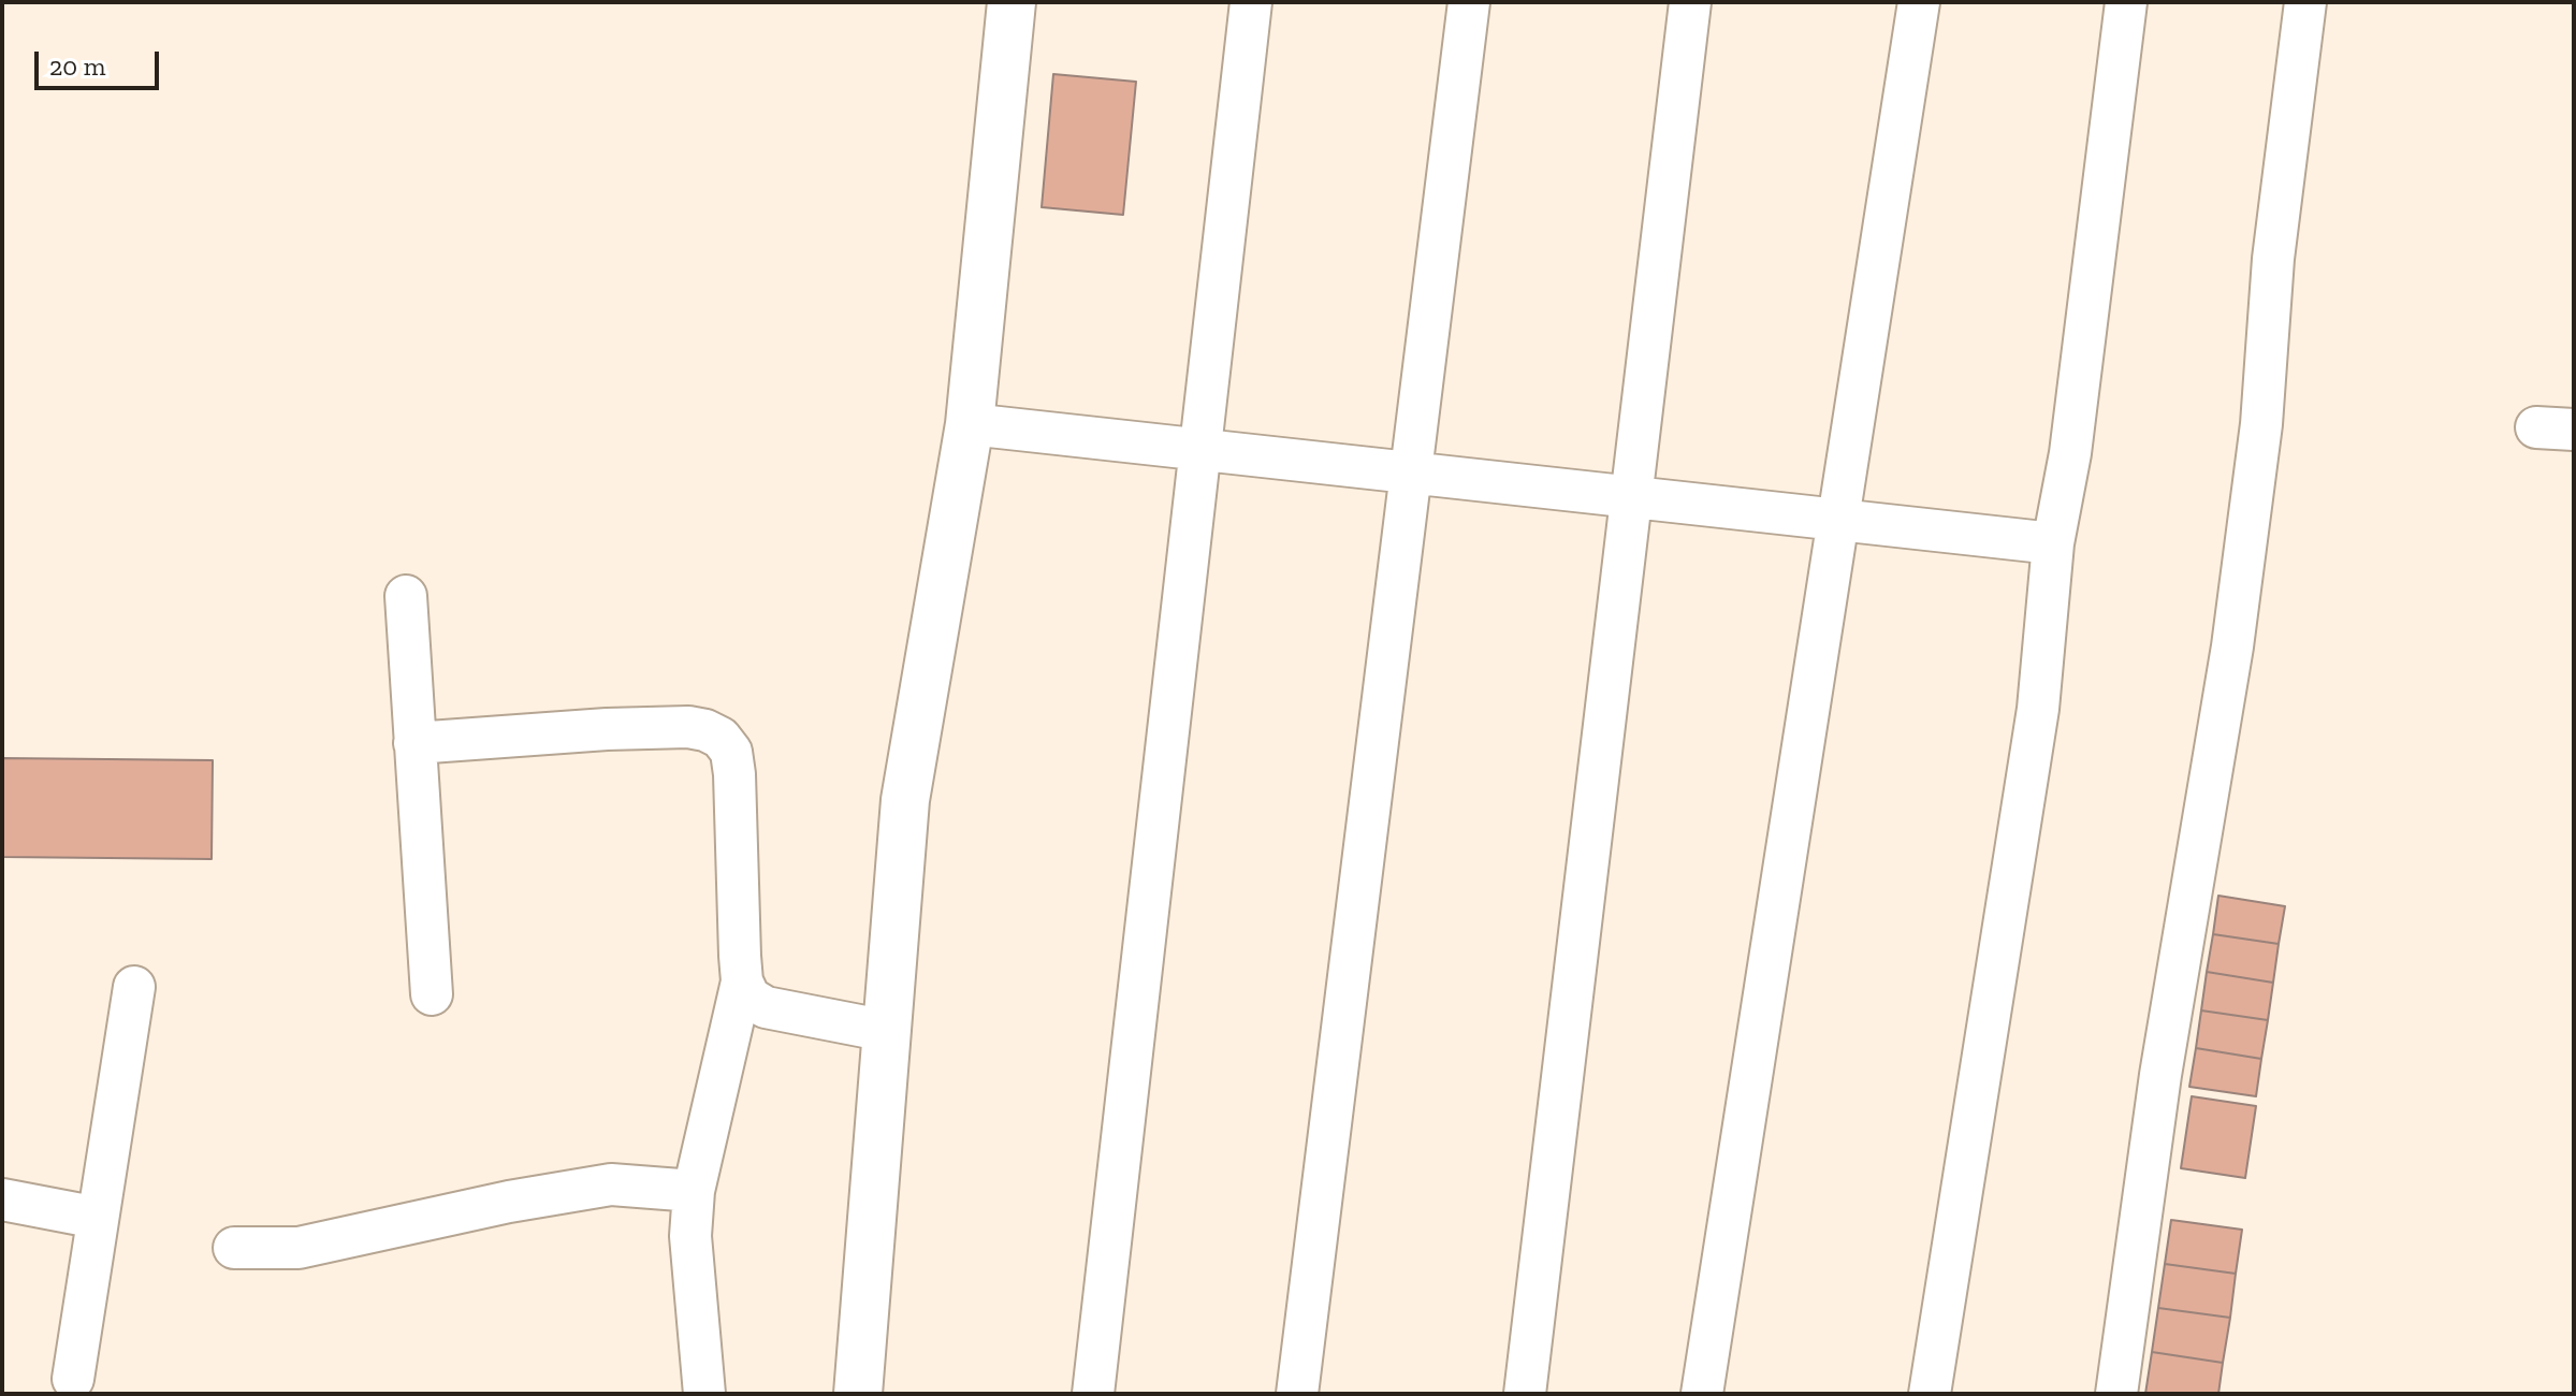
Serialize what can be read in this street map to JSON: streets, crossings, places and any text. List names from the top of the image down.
{
  "scale_bar": "20 m"
}
